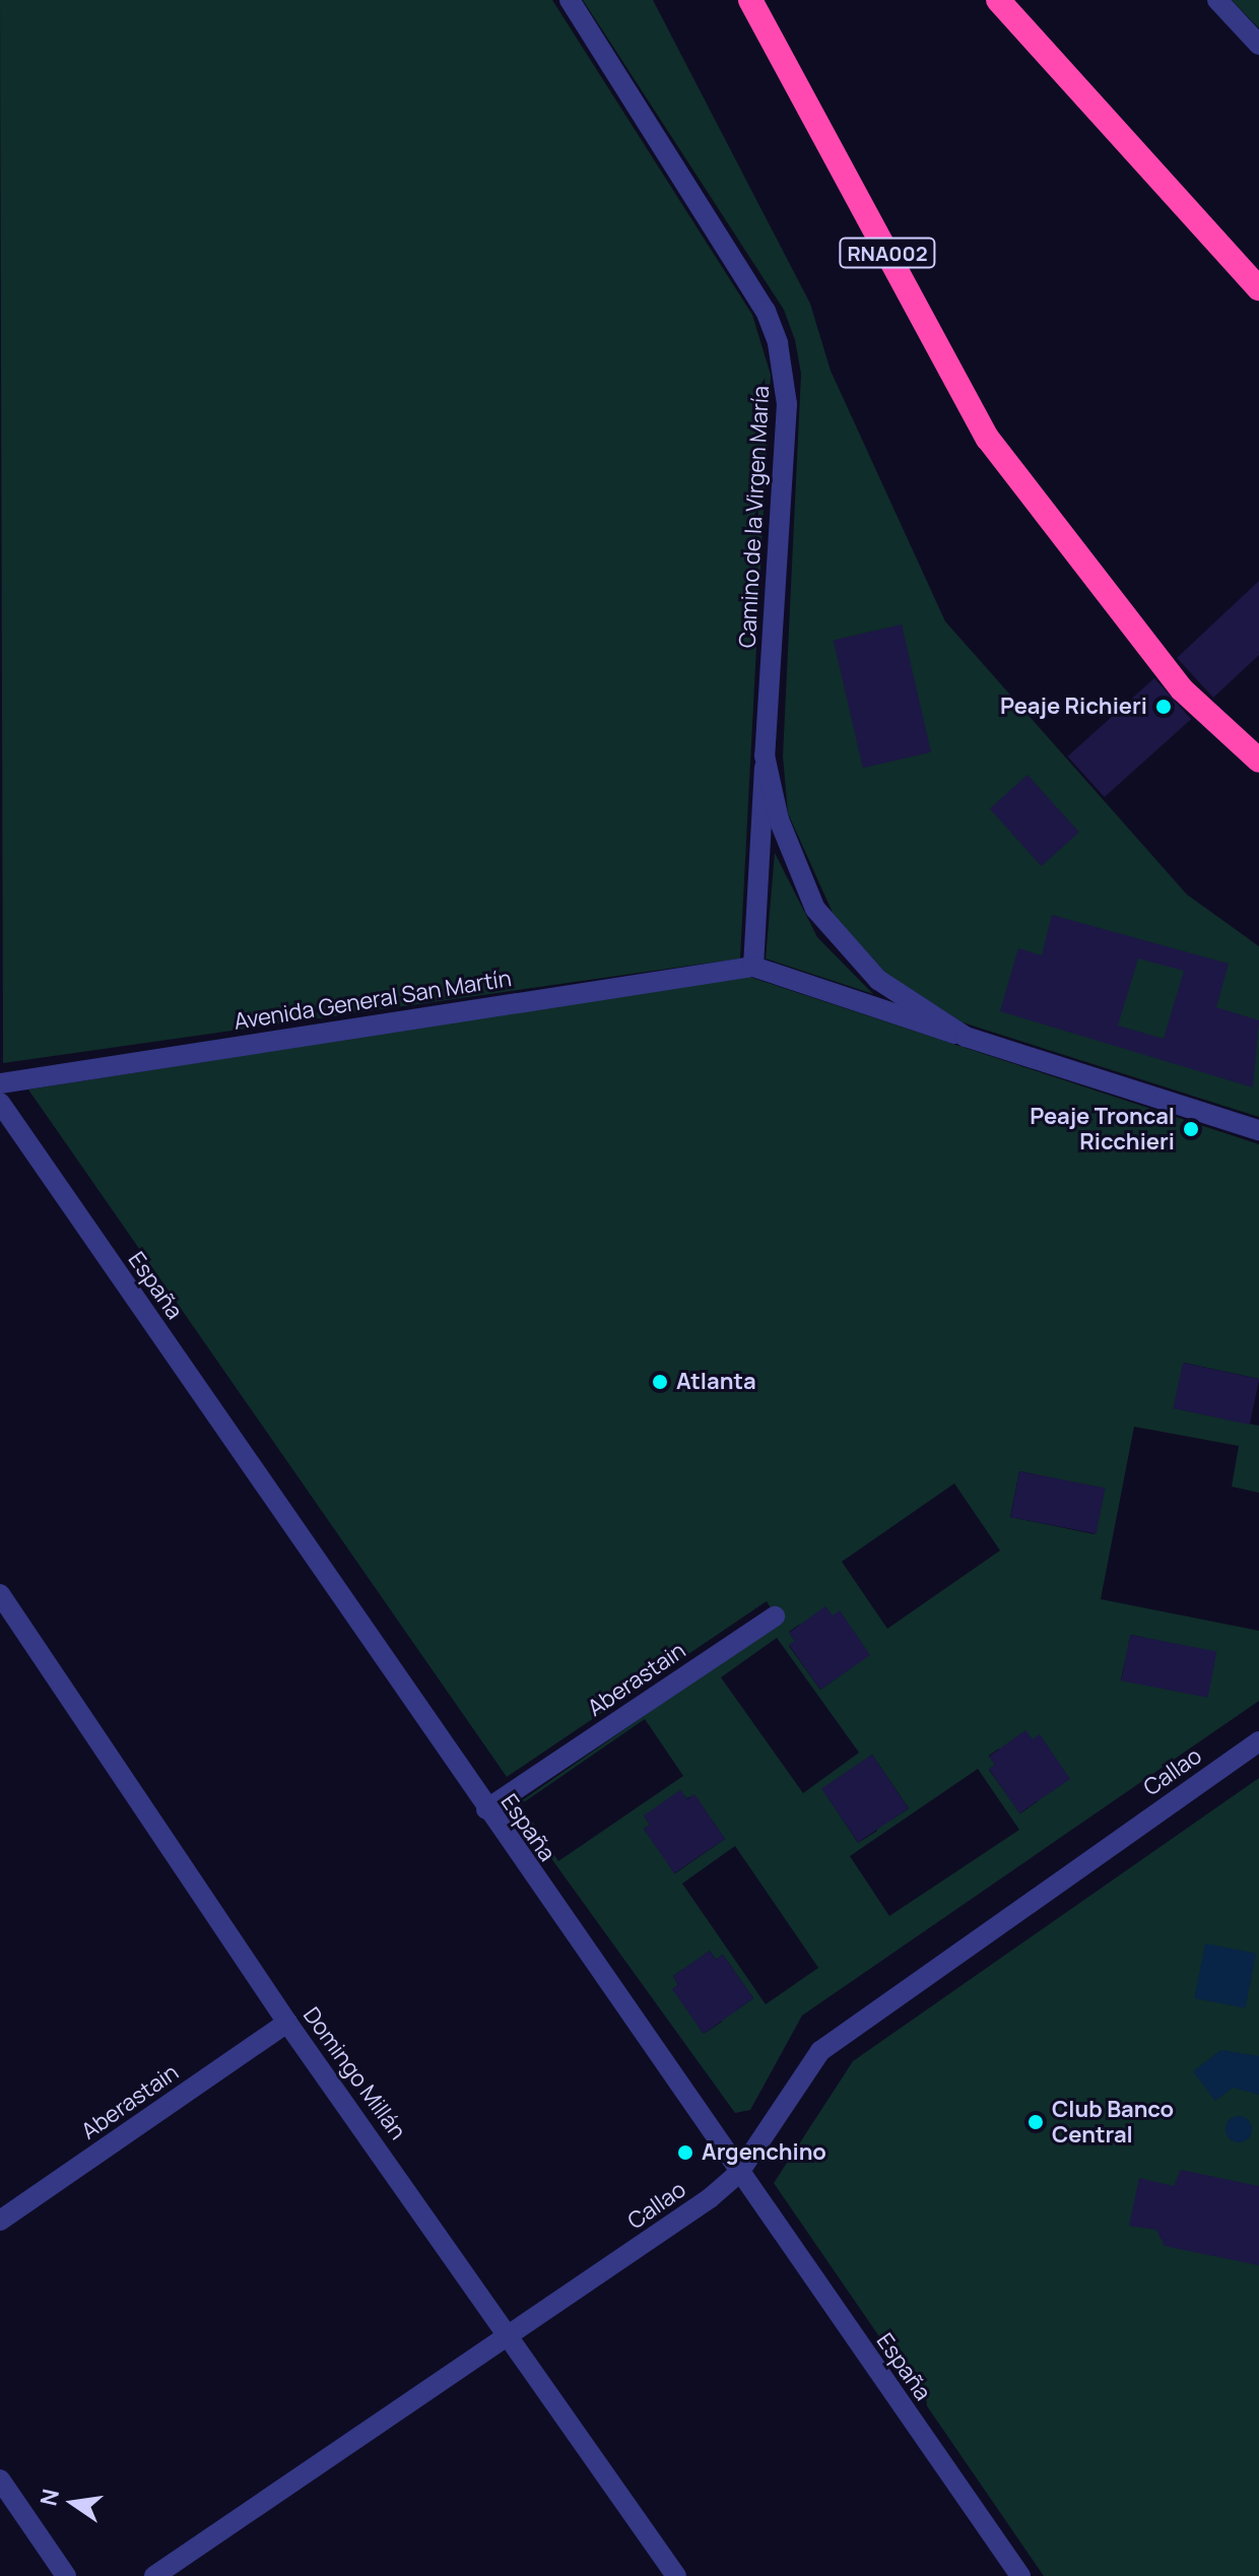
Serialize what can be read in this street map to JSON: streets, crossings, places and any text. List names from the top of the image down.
{
  "streets": {
    "highway": ["RNA002"],
    "street": [
      "Camino de la Virgen María",
      "Avenida General San Martín",
      "España",
      "Aberastain",
      "Callao",
      "Domingo Millán"
    ]
  },
  "crossings": [
    ["Camino de la Virgen María", "Avenida General San Martín"],
    ["España", "Aberastain"],
    ["España", "Callao"],
    ["Aberastain", "Domingo Millán"],
    ["Callao", "Domingo Millán"]
  ],
  "places": [
    "Peaje Richieri",
    "Peaje Troncal Ricchieri",
    "Atlanta",
    "Club Banco Central",
    "Argenchino"
  ],
  "north": "left"
}
